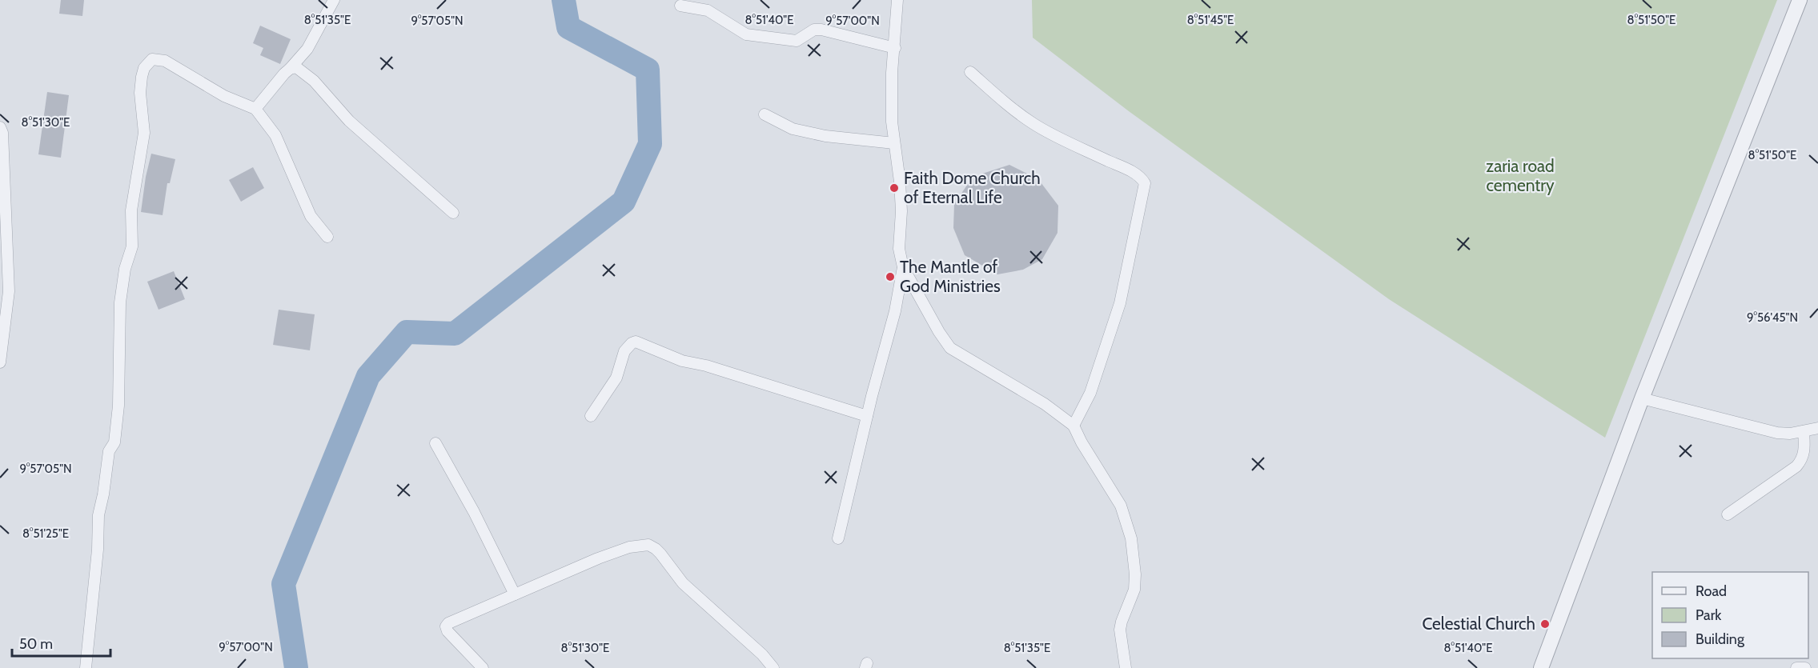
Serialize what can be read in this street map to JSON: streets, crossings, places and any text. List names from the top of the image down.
{
  "parks": ["zaria road cementry"],
  "places": ["Faith Dome Church of Eternal Life", "The Mantle of God Ministries", "Celestial Church"],
  "legend": ["Road", "Park", "Building"],
  "scale_bar": "50 m",
  "coordinates": [
    "8°51'35\"E",
    "8°51'40\"E",
    "8°51'45\"E",
    "8°51'50\"E",
    "9°57'05\"N",
    "9°57'00\"N",
    "8°51'30\"E",
    "9°56'45\"N",
    "8°51'25\"E"
  ]
}
